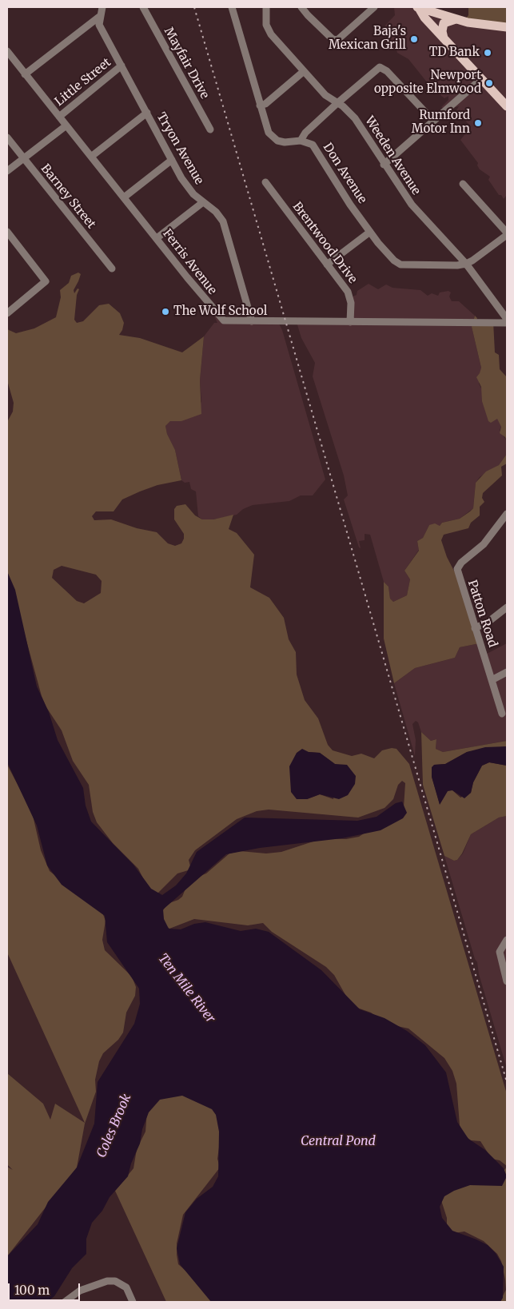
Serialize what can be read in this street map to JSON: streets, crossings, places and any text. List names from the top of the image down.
{
  "streets": {
    "street": [
      "Mayfair Drive",
      "Little Street",
      "Tryon Avenue",
      "Weeden Avenue",
      "Don Avenue",
      "Barney Street",
      "Brentwood Drive",
      "Ferris Avenue",
      "Patton Road"
    ]
  },
  "crossings": [
    ["Little Street", "Tryon Avenue"],
    ["Little Street", "Ferris Avenue"],
    ["Tryon Avenue", "Ferris Avenue"],
    ["Weeden Avenue", "Don Avenue"],
    ["Brentwood Drive", "Ferris Avenue"]
  ],
  "water": ["Ten Mile River", "Coles Brook", "Central Pond"],
  "places": [
    "Baja's Mexican Grill",
    "TD Bank",
    "Newport opposite Elmwood",
    "Rumford Motor Inn",
    "The Wolf School"
  ],
  "scale_bar": "100 m"
}
